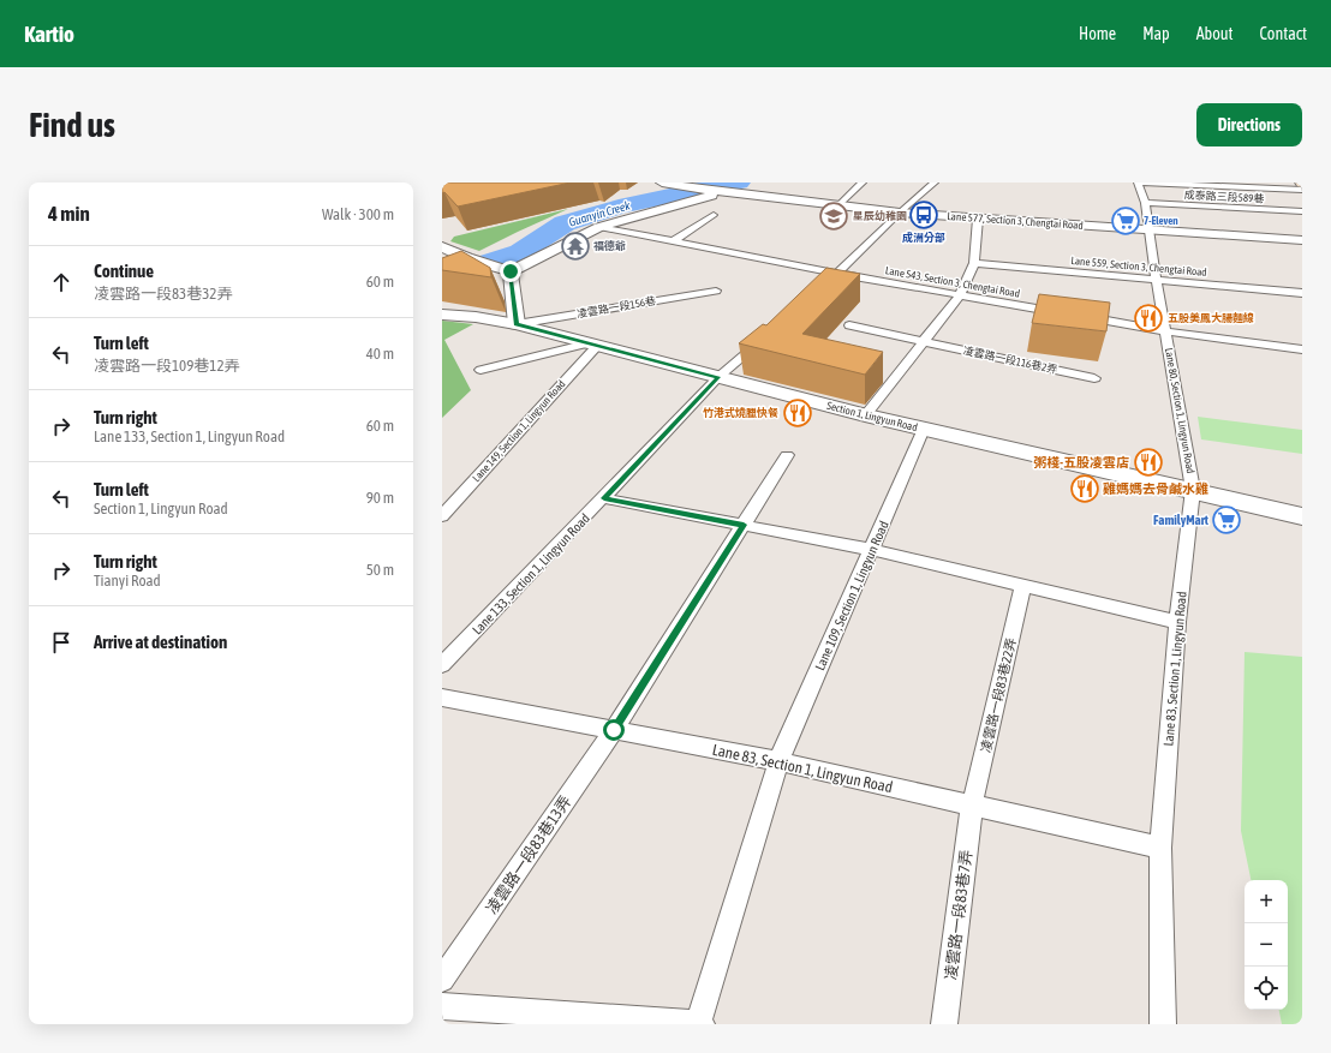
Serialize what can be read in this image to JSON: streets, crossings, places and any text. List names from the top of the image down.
{
  "streets": {
    "street": ["Lane 577, Section 3, Chengtai Road", "Section 1, Lingyun Road"],
    "lane": [
      "成泰路三段589巷",
      "Lane 559, Section 3, Chengtai Road",
      "Lane 543, Section 3, Chengtai Road",
      "凌雲路一段156巷",
      "凌雲路一段116巷2弄",
      "Lane 80, Section 1, Lingyun Road",
      "Lane 149, Section 1, Lingyun Road",
      "Lane 133, Section 1, Lingyun Road",
      "Lane 109, Section 1, Lingyun Road",
      "Lane 83, Section 1, Lingyun Road",
      "凌雲路一段83巷22弄",
      "凌雲路一段83巷13弄",
      "凌雲路一段83巷7弄"
    ]
  },
  "crossings": [
    ["成泰路三段589巷", "Lane 80, Section 1, Lingyun Road"],
    ["Lane 577, Section 3, Chengtai Road", "Lane 80, Section 1, Lingyun Road"],
    ["Lane 559, Section 3, Chengtai Road", "Lane 80, Section 1, Lingyun Road"],
    ["Lane 543, Section 3, Chengtai Road", "Lane 80, Section 1, Lingyun Road"],
    ["凌雲路一段156巷", "Section 1, Lingyun Road"],
    ["Lane 80, Section 1, Lingyun Road", "Section 1, Lingyun Road"],
    ["Lane 80, Section 1, Lingyun Road", "Lane 83, Section 1, Lingyun Road"],
    ["Section 1, Lingyun Road", "Lane 149, Section 1, Lingyun Road"],
    ["Section 1, Lingyun Road", "Lane 133, Section 1, Lingyun Road"],
    ["Section 1, Lingyun Road", "Lane 109, Section 1, Lingyun Road"],
    ["Section 1, Lingyun Road", "Lane 83, Section 1, Lingyun Road"],
    ["Lane 109, Section 1, Lingyun Road", "Lane 83, Section 1, Lingyun Road"],
    ["Lane 83, Section 1, Lingyun Road", "凌雲路一段83巷22弄"],
    ["Lane 83, Section 1, Lingyun Road", "凌雲路一段83巷13弄"],
    ["Lane 83, Section 1, Lingyun Road", "凌雲路一段83巷7弄"],
    ["凌雲路一段83巷22弄", "凌雲路一段83巷7弄"]
  ],
  "water": ["Guanyin Creek"],
  "places": {
    "bus stop": ["成洲分部"],
    "school or university": ["星辰幼稚園"],
    "supermarket": ["7-Eleven", "FamilyMart"],
    "temple": ["福德爺"],
    "restaurant": [
      "五股美鳳大腸麵線",
      "竹港式燒臘快餐",
      "粥棧-五股凌雲店",
      "雞媽媽去骨鹹水雞"
    ]
  },
  "page": {
    "header": "Kartio",
    "nav": [
      "Home",
      "Map",
      "About",
      "Contact"
    ],
    "buttons": "Directions",
    "title": "Find us",
    "heading": ["4 min", "Walk · 300 m"],
    "list": [
      ["Continue", "凌雲路一段83巷32弄", "60 m"],
      ["Turn left", "凌雲路一段109巷12弄", "40 m"],
      ["Turn right", "Lane 133, Section 1, Lingyun Road", "60 m"],
      ["Turn left", "Section 1, Lingyun Road", "90 m"],
      ["Turn right", "Tianyi Road", "50 m"],
      "Arrive at destination"
    ],
    "map_buttons": ["+", "−"]
  }
}
